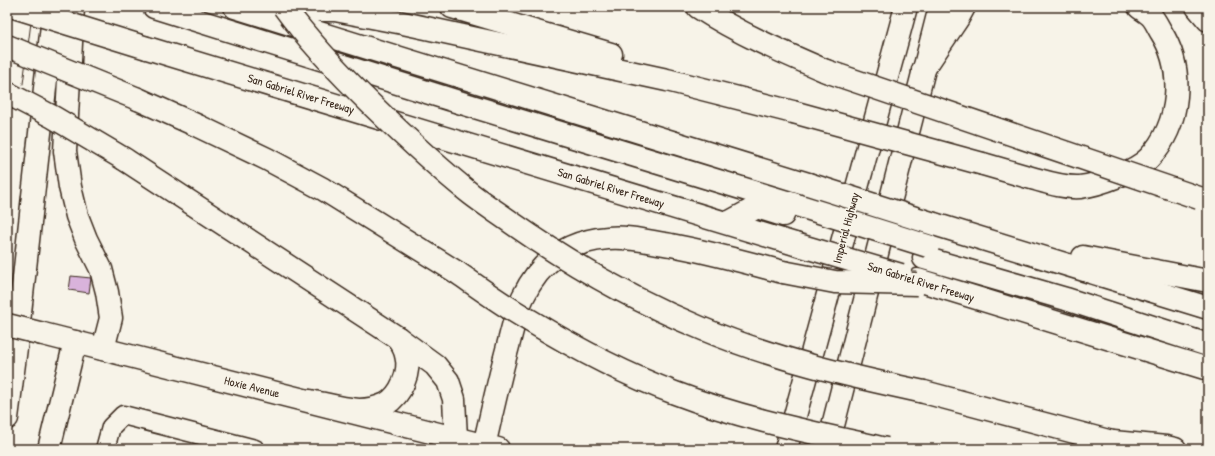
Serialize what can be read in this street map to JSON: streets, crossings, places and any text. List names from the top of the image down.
{
  "streets": {
    "main road": ["San Gabriel River Freeway", "Imperial Highway", "Hoxie Avenue"]
  }
}
